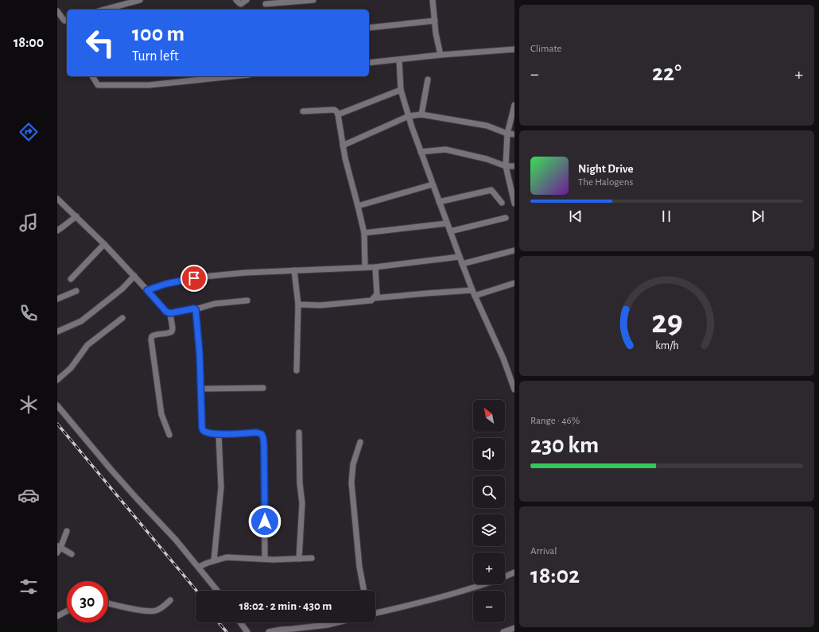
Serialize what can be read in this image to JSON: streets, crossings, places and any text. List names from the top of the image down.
{
  "north": "top left",
  "page": {
    "tabs": "18:00",
    "tile": [
      "Climate",
      ["Range · 46%", "230 km"],
      ["Arrival", "18:02"]
    ],
    "turn": ["100 m", "Turn left"],
    "heat": ["−", "22°", "+"],
    "song": ["Night Drive", "The Halogens"],
    "map_buttons": ["+", "−"],
    "limit": "30",
    "trip": "18:02 · 2 min · 430 m",
    "gauge": ["29", "km/h"]
  }
}
